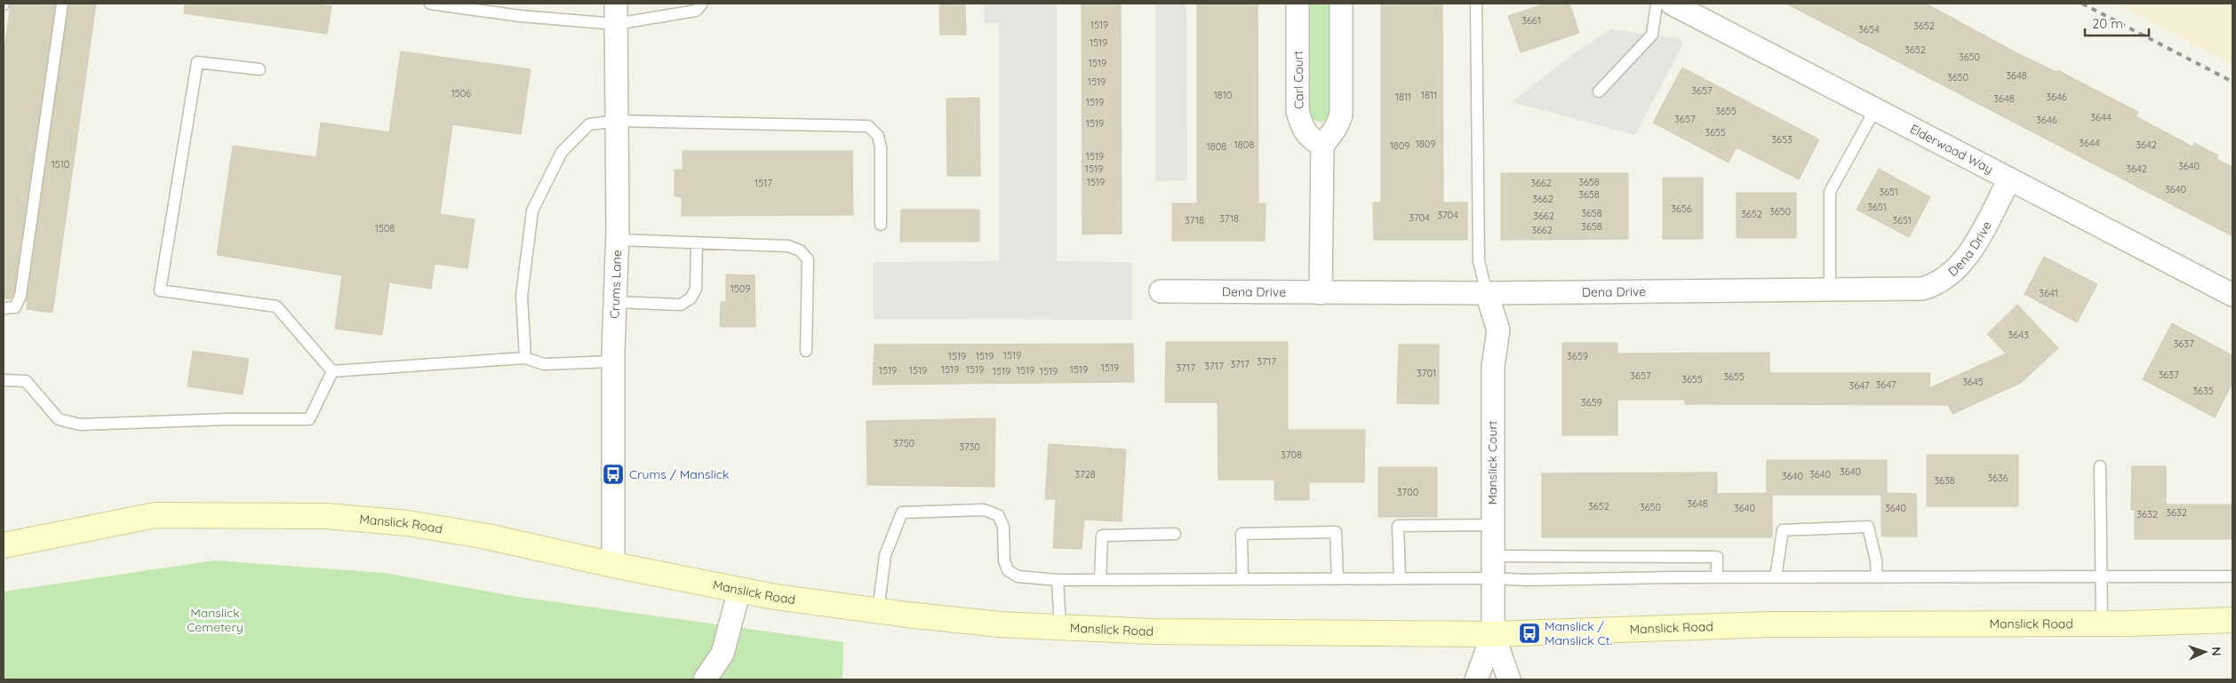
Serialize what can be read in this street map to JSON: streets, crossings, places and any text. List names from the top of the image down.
{
  "streets": {
    "main road": ["Manslick Road"],
    "street": [
      "Carl Court",
      "Elderwood Way",
      "Dena Drive",
      "Crums Lane",
      "Manslick Court"
    ]
  },
  "crossings": [
    ["Elderwood Way", "Dena Drive"],
    ["Dena Drive", "Manslick Court"],
    ["Crums Lane", "Manslick Road"],
    ["Manslick Court", "Manslick Road"]
  ],
  "parks": ["Manslick Cemetery"],
  "places": {
    "bus stop": ["Crums / Manslick", "Manslick / Manslick Ct."]
  },
  "house_numbers": [
    "3661",
    "1519",
    "3652",
    "3654",
    "1519",
    "3652",
    "3650",
    "1519",
    "3648",
    "3650",
    "1519",
    "3657",
    "1506",
    "1810",
    "1811",
    "1811",
    "3646",
    "3648",
    "1519",
    "3655",
    "3644",
    "3657",
    "3646",
    "1519",
    "3655",
    "3653",
    "3644",
    "1809",
    "1808",
    "3642",
    "1809",
    "1808",
    "1519",
    "1510",
    "3640",
    "1519",
    "3642",
    "1519",
    "3658",
    "1517",
    "3662",
    "3640",
    "3651",
    "3658",
    "3662",
    "3651",
    "3656",
    "3650",
    "3658",
    "3652",
    "3704",
    "3662",
    "3704",
    "3718",
    "3718",
    "3651",
    "3658",
    "1508",
    "3662",
    "1509",
    "3641",
    "3643",
    "3637",
    "1519",
    "1519",
    "1519",
    "3659",
    "3717",
    "3717",
    "3717",
    "1519",
    "3717",
    "1519",
    "1519",
    "1519",
    "1519",
    "1519",
    "1519",
    "1519",
    "1519",
    "3701",
    "3637",
    "3657",
    "3655",
    "3655",
    "3645",
    "3647",
    "3647",
    "3635",
    "3659",
    "3750",
    "3730",
    "3708",
    "3640",
    "3728",
    "3640",
    "3640",
    "3636",
    "3638",
    "3700",
    "3648",
    "3652",
    "3650",
    "3640",
    "3640",
    "3632",
    "3632"
  ],
  "scale_bar": "20 m",
  "north": "right"
}
